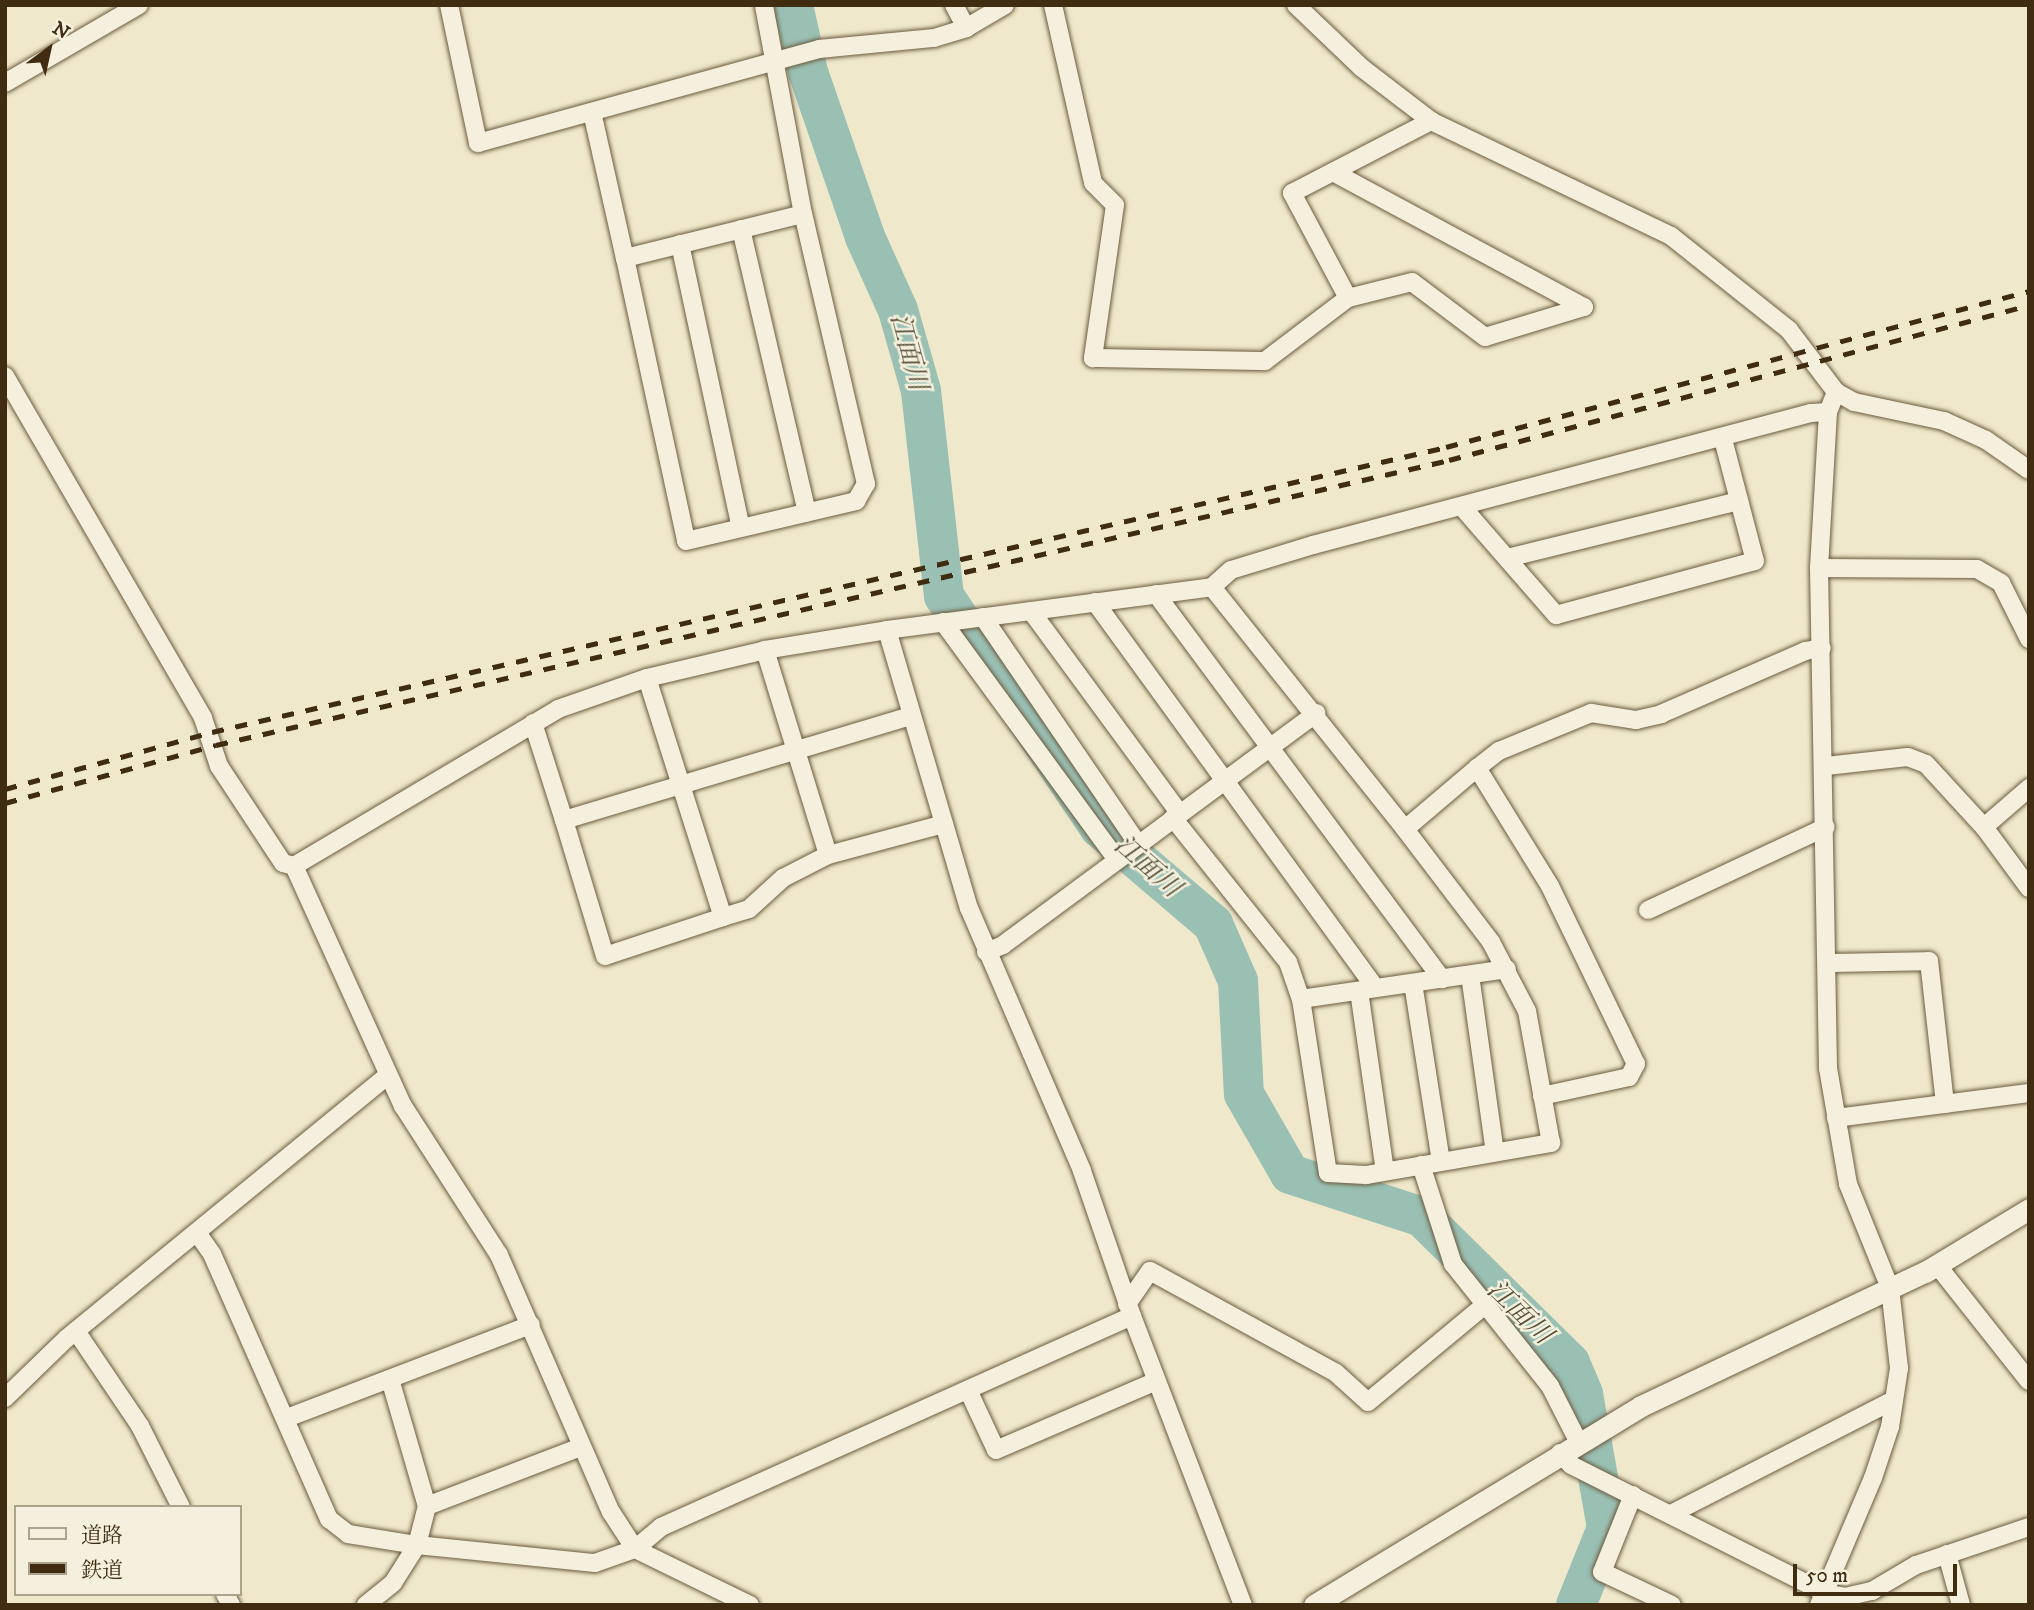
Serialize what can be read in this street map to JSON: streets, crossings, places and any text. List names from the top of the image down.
{
  "water": ["江面川"],
  "legend": ["道路", "鉄道"],
  "scale_bar": "50 m",
  "north": "top right"
}
